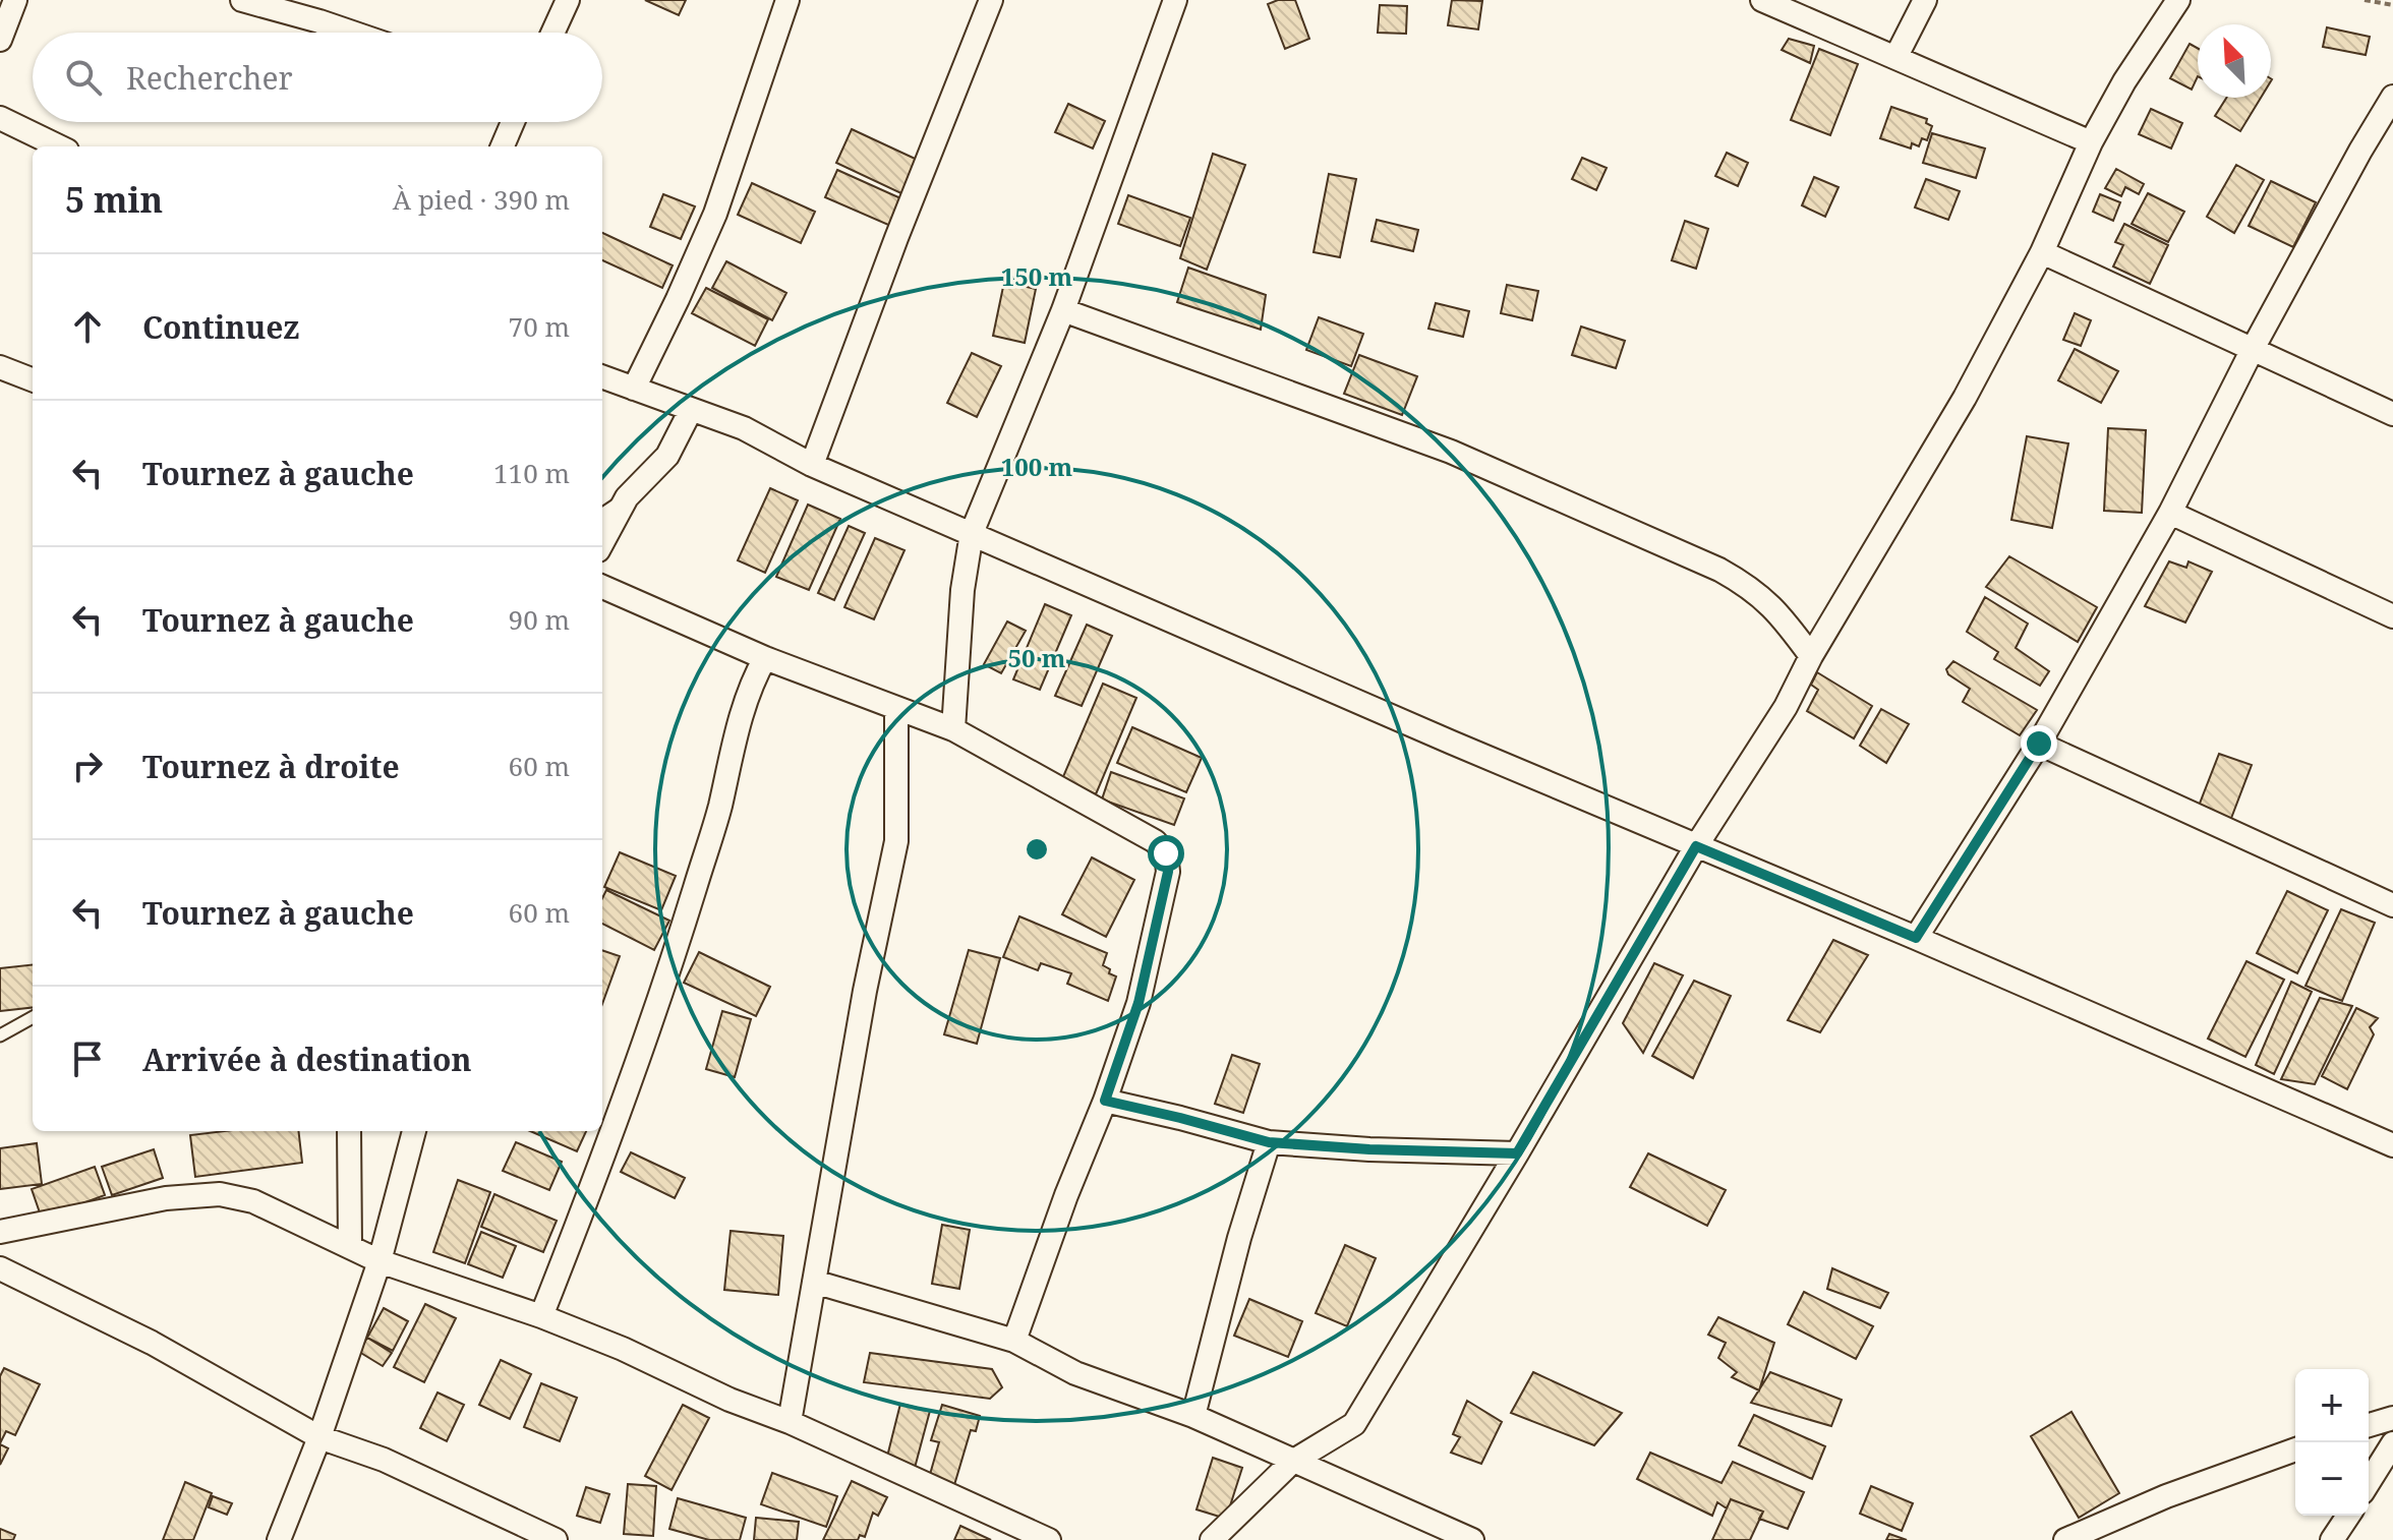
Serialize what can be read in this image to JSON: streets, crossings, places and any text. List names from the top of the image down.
{
  "north": "top left",
  "page": {
    "search": "Rechercher",
    "heading": ["5 min", "À pied · 390 m"],
    "list": [
      ["Continuez", "70 m"],
      ["Tournez à gauche", "110 m"],
      ["Tournez à gauche", "90 m"],
      ["Tournez à droite", "60 m"],
      ["Tournez à gauche", "60 m"],
      "Arrivée à destination"
    ],
    "map_buttons": ["+", "−"]
  },
  "rings": ["150 m", "100 m", "50 m"]
}
